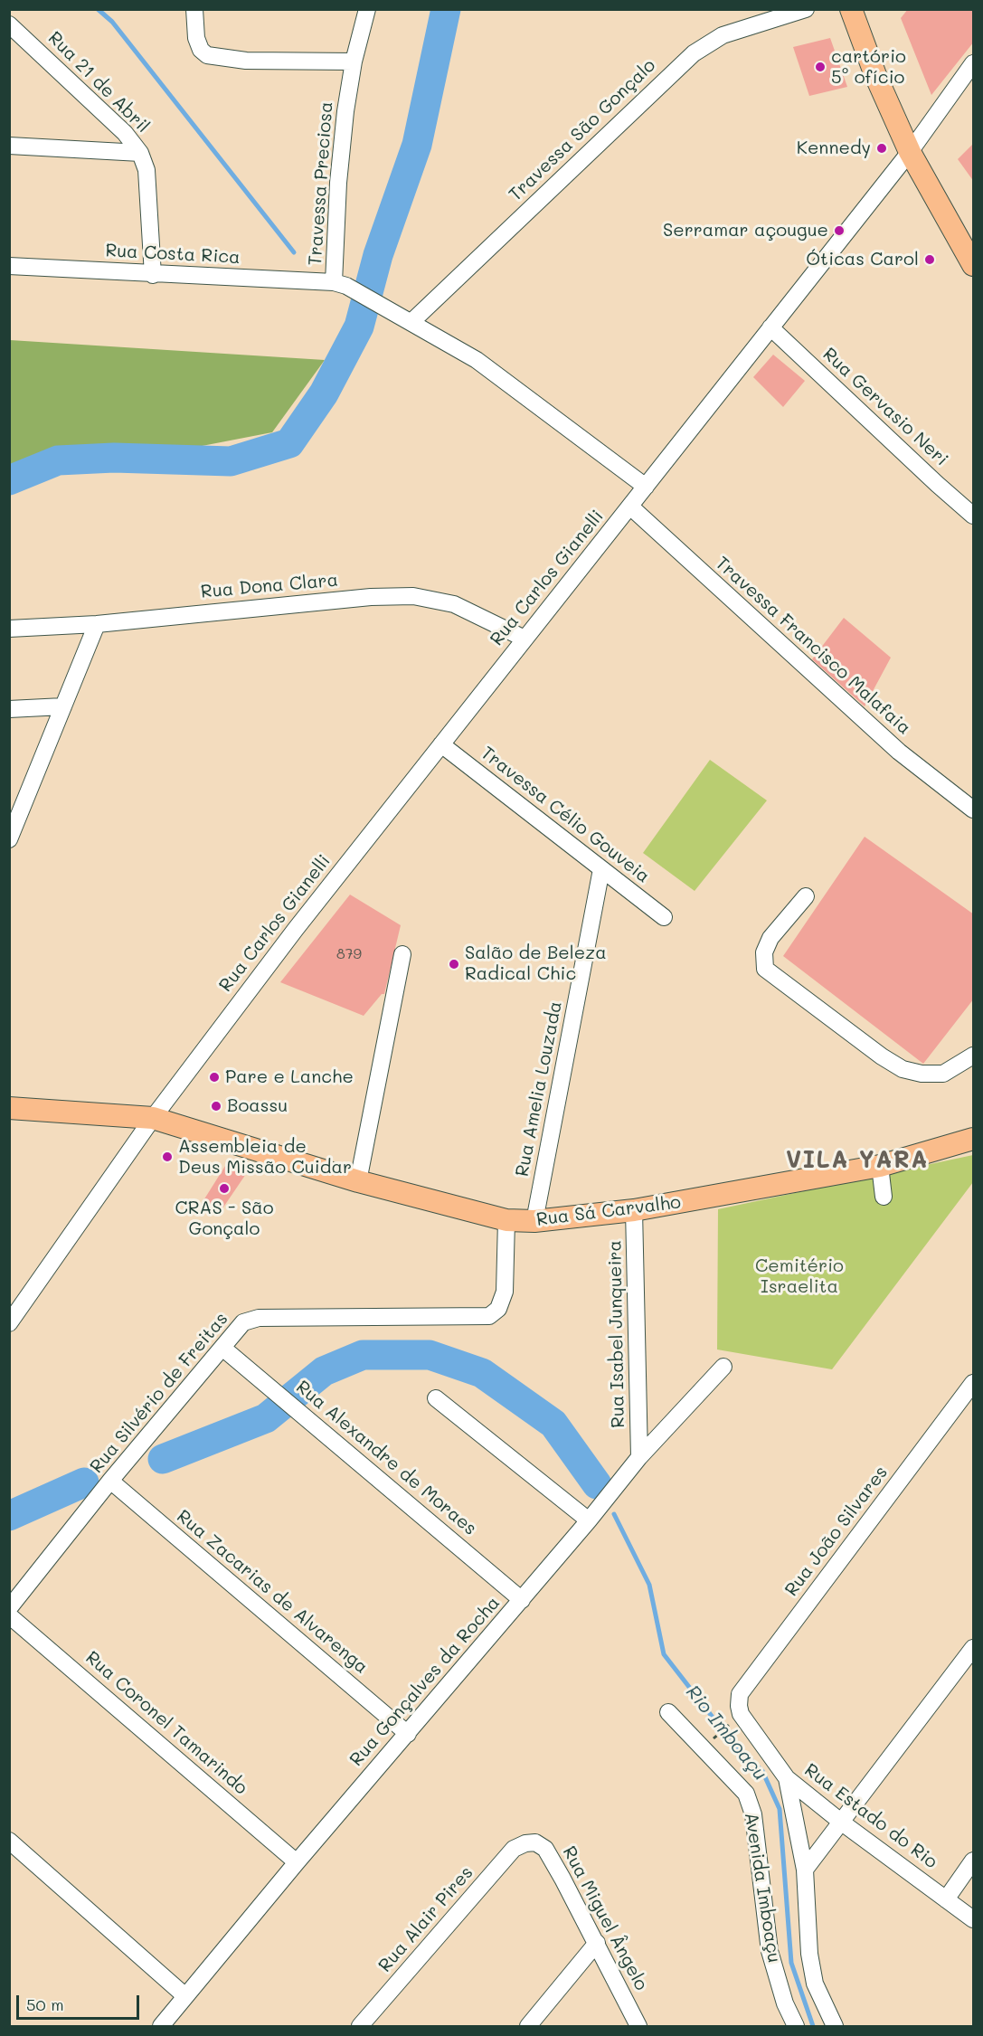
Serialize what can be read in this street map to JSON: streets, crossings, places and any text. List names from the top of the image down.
{
  "streets": {
    "main road": ["Rua Sá Carvalho"],
    "street": [
      "Rua 21 de Abril",
      "Travessa São Gonçalo",
      "Travessa Preciosa",
      "Rua Costa Rica",
      "Rua Gervasio Neri",
      "Rua Carlos Gianelli",
      "Rua Dona Clara",
      "Travessa Francisco Malafaia",
      "Travessa Célio Gouveia",
      "Rua Amelia Louzada",
      "Rua Isabel Junqueira",
      "Rua Silvério de Freitas",
      "Rua Alexandre de Moraes",
      "Rua João Silvares",
      "Rua Zacarias de Alvarenga",
      "Rua Gonçalves da Rocha",
      "Rua Coronel Tamarindo",
      "Rua Estado do Rio",
      "Avenida Imboaçu",
      "Rua Miguel Ângelo",
      "Rua Alair Pires"
    ]
  },
  "crossings": [
    ["Rua 21 de Abril", "Rua Costa Rica"],
    ["Travessa Preciosa", "Rua Costa Rica"],
    ["Rua Gervasio Neri", "Rua Carlos Gianelli"],
    ["Rua Carlos Gianelli", "Rua Dona Clara"],
    ["Rua Carlos Gianelli", "Travessa Francisco Malafaia"],
    ["Rua Carlos Gianelli", "Travessa Célio Gouveia"],
    ["Rua Carlos Gianelli", "Rua Sá Carvalho"],
    ["Travessa Célio Gouveia", "Rua Amelia Louzada"],
    ["Rua Amelia Louzada", "Rua Sá Carvalho"],
    ["Rua Sá Carvalho", "Rua Isabel Junqueira"],
    ["Rua Sá Carvalho", "Rua Silvério de Freitas"],
    ["Rua Isabel Junqueira", "Rua Gonçalves da Rocha"],
    ["Rua Silvério de Freitas", "Rua Alexandre de Moraes"],
    ["Rua Silvério de Freitas", "Rua Zacarias de Alvarenga"],
    ["Rua Alexandre de Moraes", "Rua Gonçalves da Rocha"],
    ["Rua João Silvares", "Rua Estado do Rio"],
    ["Rua Zacarias de Alvarenga", "Rua Gonçalves da Rocha"],
    ["Rua Gonçalves da Rocha", "Rua Coronel Tamarindo"],
    ["Rua Miguel Ângelo", "Rua Alair Pires"]
  ],
  "districts": ["VILA YARA"],
  "water": ["Rio Imboaçu"],
  "parks": ["Cemitério Israelita"],
  "places": [
    "cartório 5° ofício",
    "Kennedy",
    "Serramar açougue",
    "Óticas Carol",
    "Salão de Beleza Radical Chic",
    "Pare e Lanche",
    "Boassu",
    "Assembleia de Deus Missão Cuidar",
    "CRAS - São Gonçalo"
  ],
  "house_numbers": ["879"],
  "scale_bar": "50 m"
}
